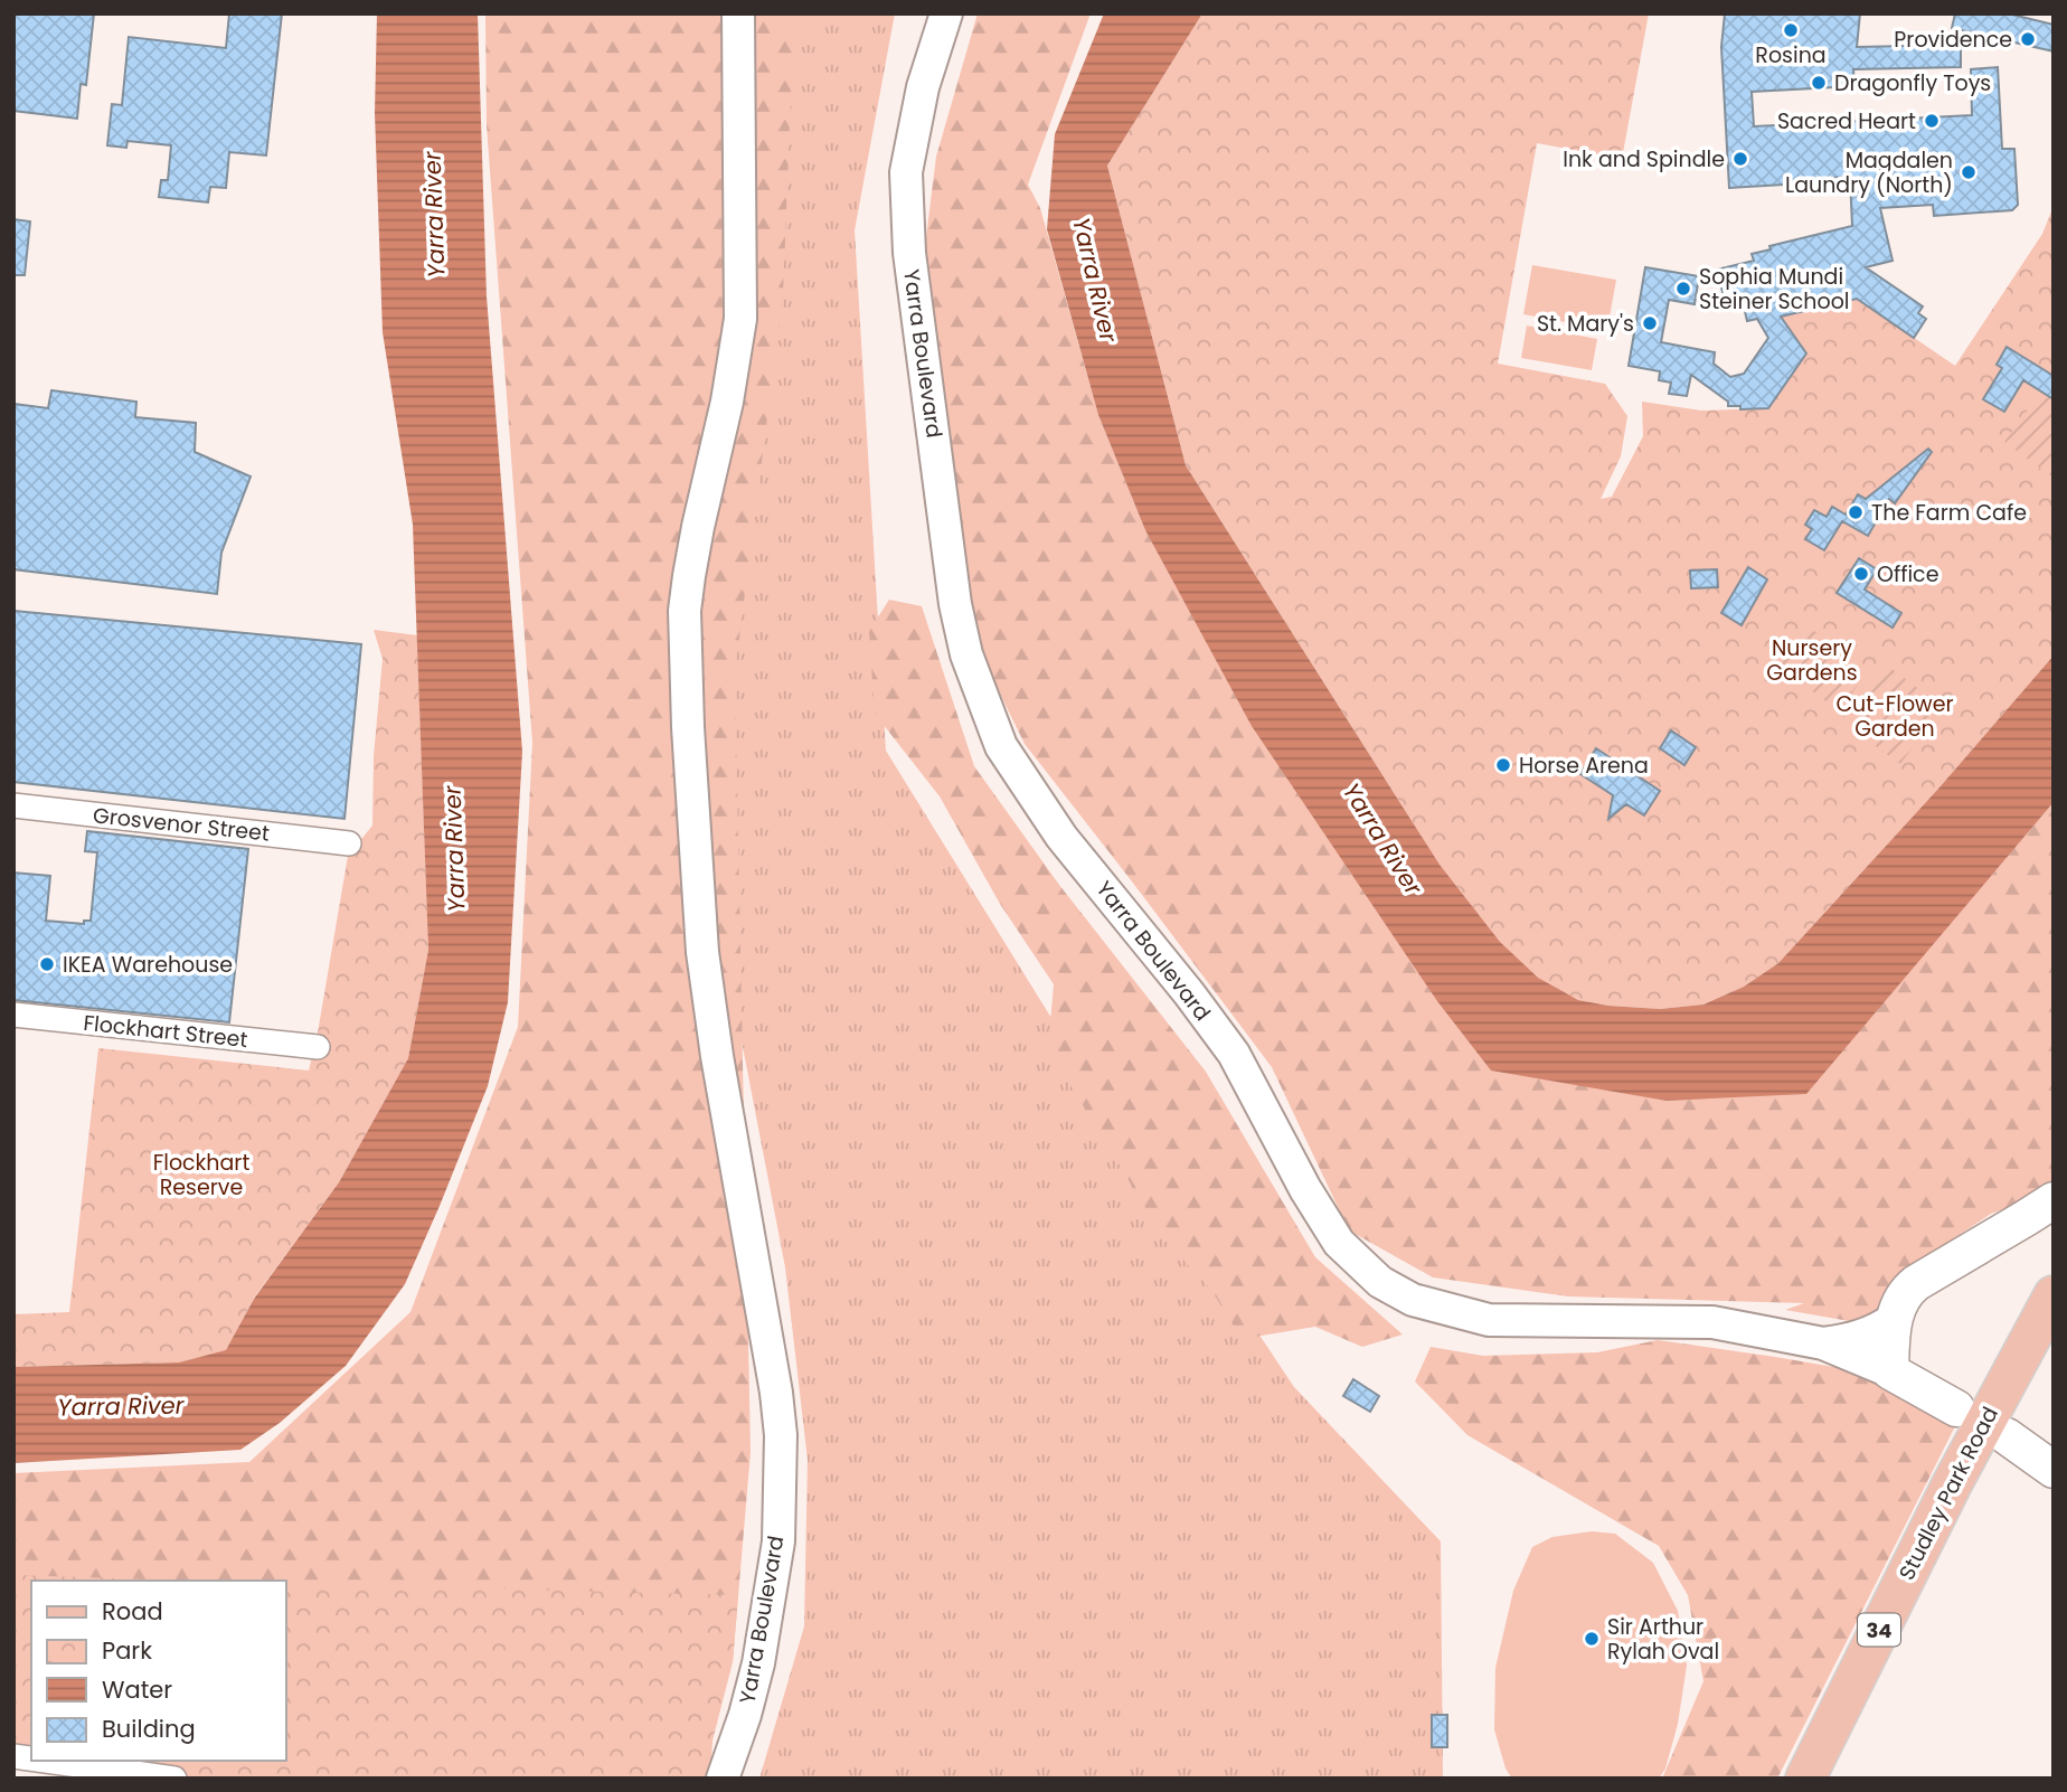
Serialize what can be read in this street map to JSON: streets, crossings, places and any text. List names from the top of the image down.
{
  "streets": {
    "main road": ["Yarra Boulevard", "Studley Park Road", "34"],
    "street": ["Grosvenor Street", "Flockhart Street"]
  },
  "water": ["Yarra River"],
  "parks": ["Nursery Gardens", "Cut-Flower Garden", "Flockhart Reserve"],
  "places": [
    "Rosina",
    "Providence",
    "Dragonfly Toys",
    "Sacred Heart",
    "Ink and Spindle",
    "Magdalen Laundry (North)",
    "Sophia Mundi Steiner School",
    "St. Mary's",
    "The Farm Cafe",
    "Office",
    "Horse Arena",
    "IKEA Warehouse",
    "Sir Arthur Rylah Oval"
  ],
  "legend": [
    "Road",
    "Park",
    "Water",
    "Building"
  ]
}
